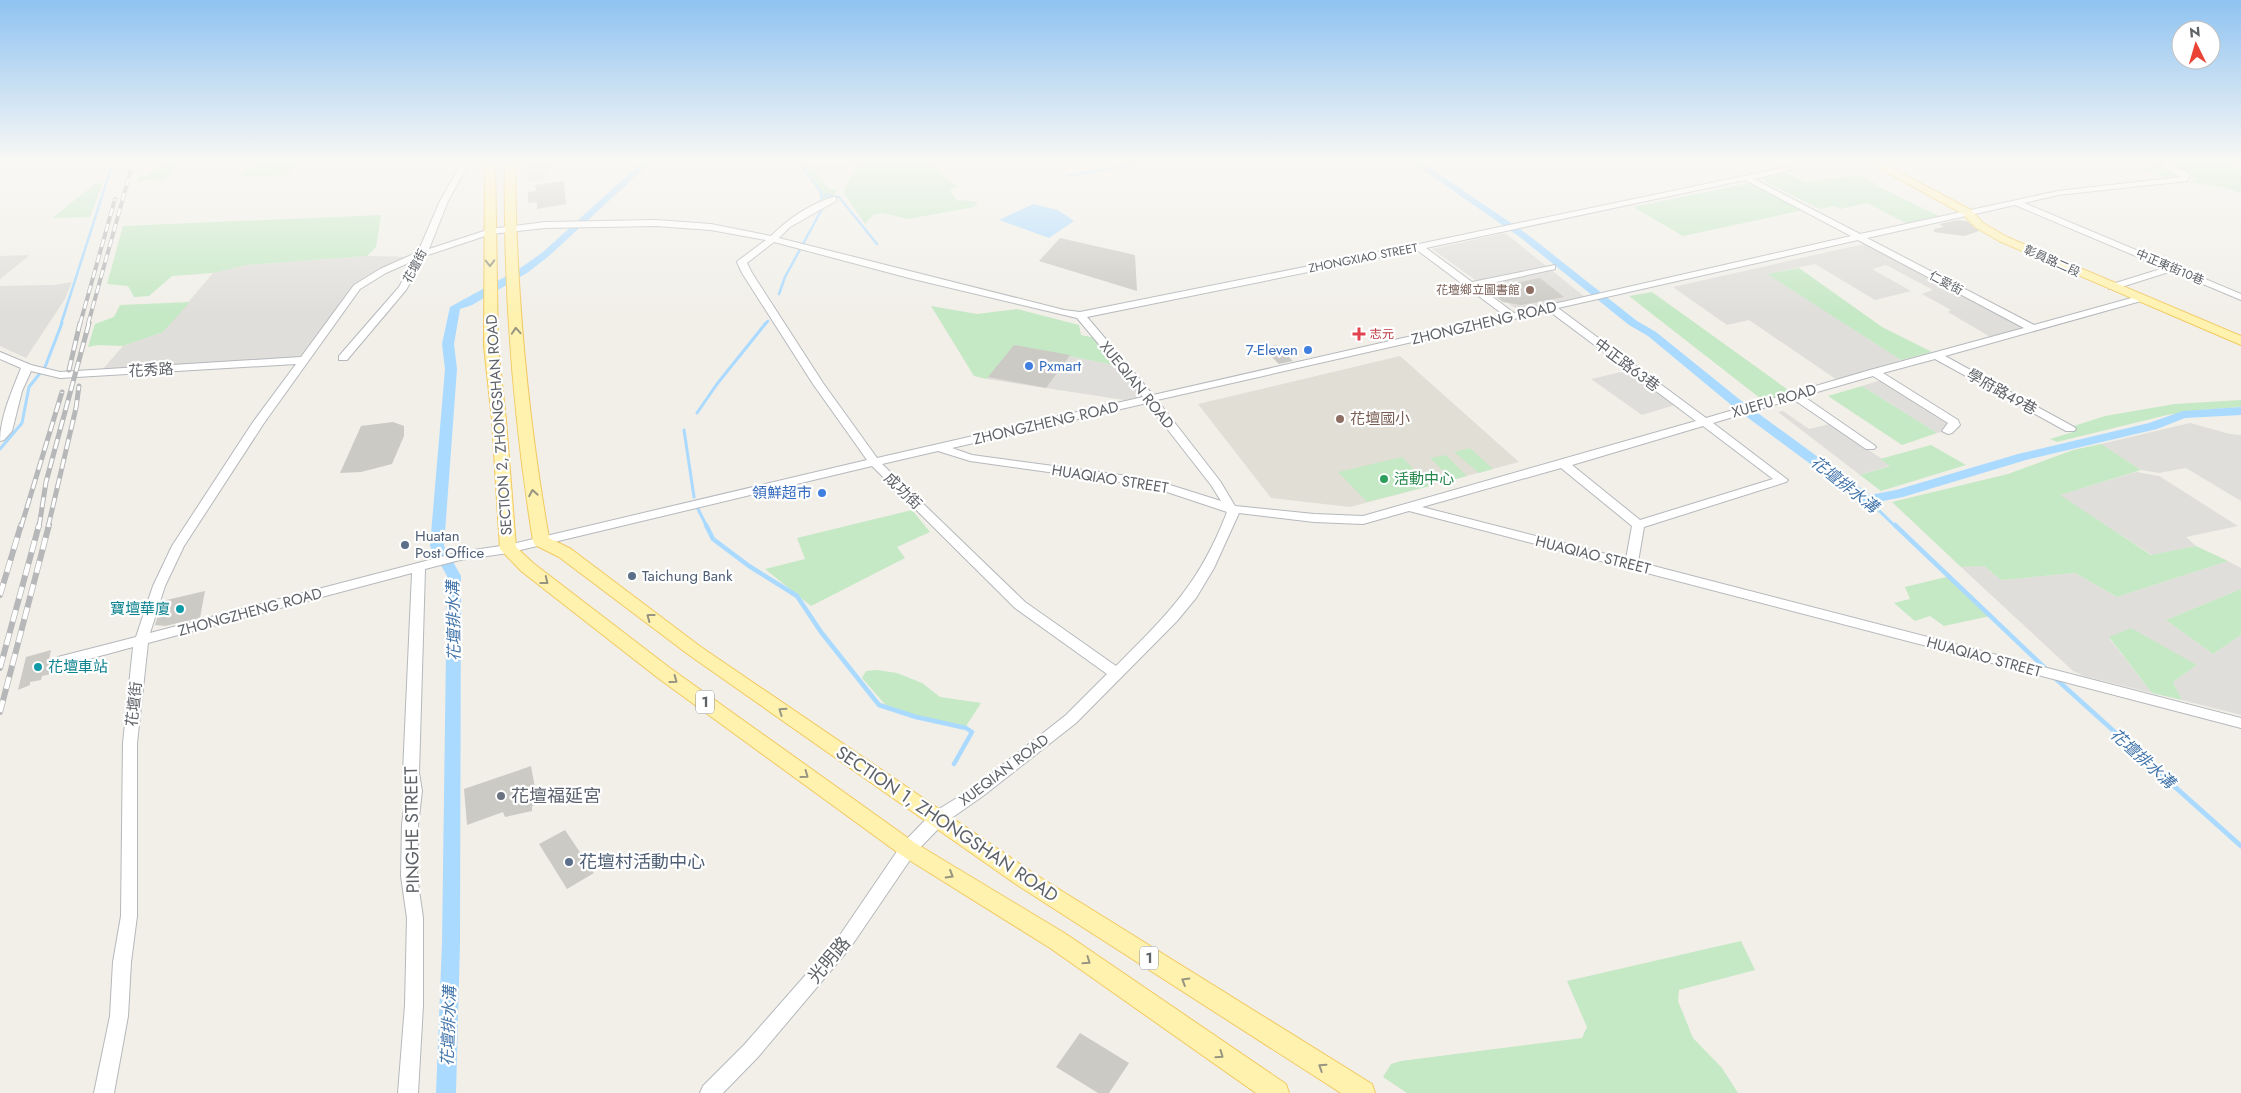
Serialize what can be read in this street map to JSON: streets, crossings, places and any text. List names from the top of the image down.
{
  "streets": {
    "main road": [
      "彰員路二段",
      "SECTION 2, ZHONGSHAN ROAD",
      "1",
      "SECTION 1, ZHONGSHAN ROAD"
    ],
    "street": [
      "ZHONGXIAO STREET",
      "花壇街",
      "中正東街10巷",
      "仁愛街",
      "ZHONGZHENG ROAD",
      "中正路63巷",
      "花秀路",
      "XUEQIAN ROAD",
      "學府路49巷",
      "XUEFU ROAD",
      "HUAQIAO STREET",
      "成功街",
      "PINGHE STREET",
      "光明路"
    ]
  },
  "crossings": [
    ["ZHONGXIAO STREET", "XUEQIAN ROAD"],
    ["彰員路二段", "XUEFU ROAD"],
    ["花壇街", "ZHONGZHENG ROAD"],
    ["花壇街", "花秀路"],
    ["花壇街", "SECTION 2, ZHONGSHAN ROAD"],
    ["仁愛街", "ZHONGZHENG ROAD"],
    ["仁愛街", "XUEFU ROAD"],
    ["ZHONGZHENG ROAD", "中正路63巷"],
    ["ZHONGZHENG ROAD", "XUEQIAN ROAD"],
    ["ZHONGZHENG ROAD", "SECTION 2, ZHONGSHAN ROAD"],
    ["ZHONGZHENG ROAD", "HUAQIAO STREET"],
    ["ZHONGZHENG ROAD", "成功街"],
    ["ZHONGZHENG ROAD", "1"],
    ["ZHONGZHENG ROAD", "SECTION 1, ZHONGSHAN ROAD"],
    ["ZHONGZHENG ROAD", "PINGHE STREET"],
    ["中正路63巷", "XUEFU ROAD"],
    ["XUEQIAN ROAD", "HUAQIAO STREET"],
    ["XUEQIAN ROAD", "成功街"],
    ["XUEQIAN ROAD", "SECTION 1, ZHONGSHAN ROAD"],
    ["XUEQIAN ROAD", "光明路"],
    ["學府路49巷", "XUEFU ROAD"],
    ["XUEFU ROAD", "HUAQIAO STREET"],
    ["SECTION 2, ZHONGSHAN ROAD", "1"],
    ["SECTION 2, ZHONGSHAN ROAD", "SECTION 1, ZHONGSHAN ROAD"],
    ["1", "光明路"],
    ["SECTION 1, ZHONGSHAN ROAD", "光明路"]
  ],
  "water": ["花壇排水溝"],
  "places": {
    "other": [
      "花壇鄉立圖書館",
      "7-Eleven",
      "Pxmart",
      "花壇國小",
      "活動中心",
      "領鮮超市",
      "Huatan Post Office",
      "Taichung Bank",
      "寶壇華廈",
      "花壇車站",
      "花壇福延宮",
      "花壇村活動中心"
    ],
    "health": ["志元"]
  },
  "north": "top"
}
